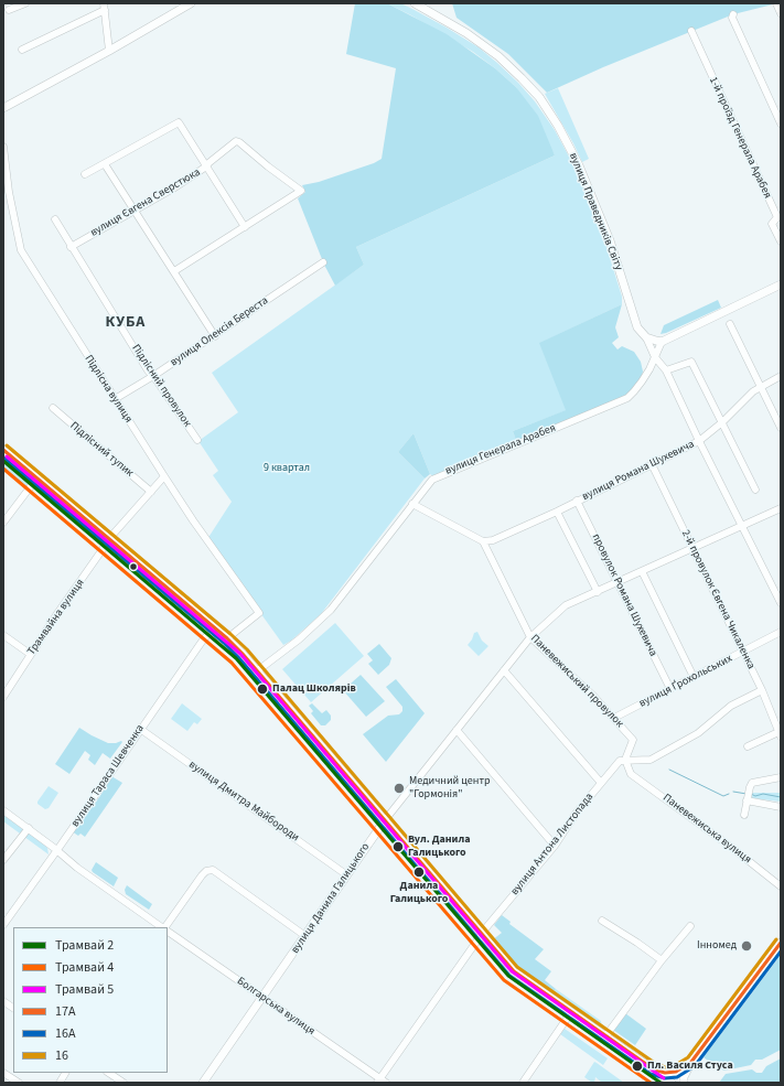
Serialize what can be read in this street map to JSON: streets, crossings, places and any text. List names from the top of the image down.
{
  "streets": {
    "main road": ["вулиця Праведників Світу", "вулиця Данила Галицького"],
    "street": [
      "1-й проїзд Генерала Арабея",
      "вулиця Євгена Сверстюка",
      "вулиця Олексія Береста",
      "Підлісний провулок",
      "Підлісна вулиця",
      "Підлісний тупик",
      "вулиця Генерала Арабея",
      "вулиця Романа Шухевича",
      "провулок Романа Шухевича",
      "2-й провулок Євгена Чикаленка",
      "Трамвайна вулиця",
      "Паневежиський провулок",
      "вулиця Ґрохольських",
      "вулиця Тараса Шевченка",
      "вулиця Дмитра Майбороди",
      "Паневежиська вулиця",
      "вулиця Антона Листопада",
      "Болгарська вулиця"
    ]
  },
  "crossings": [
    ["вулиця Євгена Сверстюка", "Підлісний провулок"],
    ["вулиця Олексія Береста", "Підлісний провулок"],
    ["вулиця Олексія Береста", "Підлісна вулиця"],
    ["Підлісна вулиця", "Трамвайна вулиця"],
    ["Підлісний тупик", "Трамвайна вулиця"],
    ["вулиця Романа Шухевича", "провулок Романа Шухевича"],
    ["вулиця Романа Шухевича", "2-й провулок Євгена Чикаленка"],
    ["вулиця Романа Шухевича", "Паневежиський провулок"],
    ["провулок Романа Шухевича", "вулиця Ґрохольських"],
    ["провулок Романа Шухевича", "вулиця Данила Галицького"],
    ["2-й провулок Євгена Чикаленка", "вулиця Ґрохольських"],
    ["2-й провулок Євгена Чикаленка", "вулиця Данила Галицького"],
    ["Паневежиський провулок", "вулиця Ґрохольських"],
    ["Паневежиський провулок", "Паневежиська вулиця"],
    ["Паневежиський провулок", "вулиця Антона Листопада"],
    ["Паневежиський провулок", "вулиця Данила Галицького"],
    ["вулиця Тараса Шевченка", "вулиця Дмитра Майбороди"],
    ["вулиця Тараса Шевченка", "Болгарська вулиця"],
    ["вулиця Дмитра Майбороди", "вулиця Данила Галицького"],
    ["Паневежиська вулиця", "вулиця Антона Листопада"],
    ["вулиця Антона Листопада", "Болгарська вулиця"],
    ["вулиця Данила Галицького", "Болгарська вулиця"]
  ],
  "districts": ["КУБА"],
  "parks": ["9 квартал"],
  "places": [
    "Палац Школярів",
    "Медичний центр \"Гормонія\"",
    "Вул. Данила Галицького",
    "Данила Галицького",
    "Інномед",
    "Пл. Василя Стуса"
  ],
  "lines": [
    "transit line 16",
    "transit line 17А",
    "tram line 5",
    "transit line 16А",
    "tram line 2",
    "tram line 4"
  ],
  "legend": [
    "Трамвай 2",
    "Трамвай 4",
    "Трамвай 5",
    "17А",
    "16А",
    "16"
  ]
}
